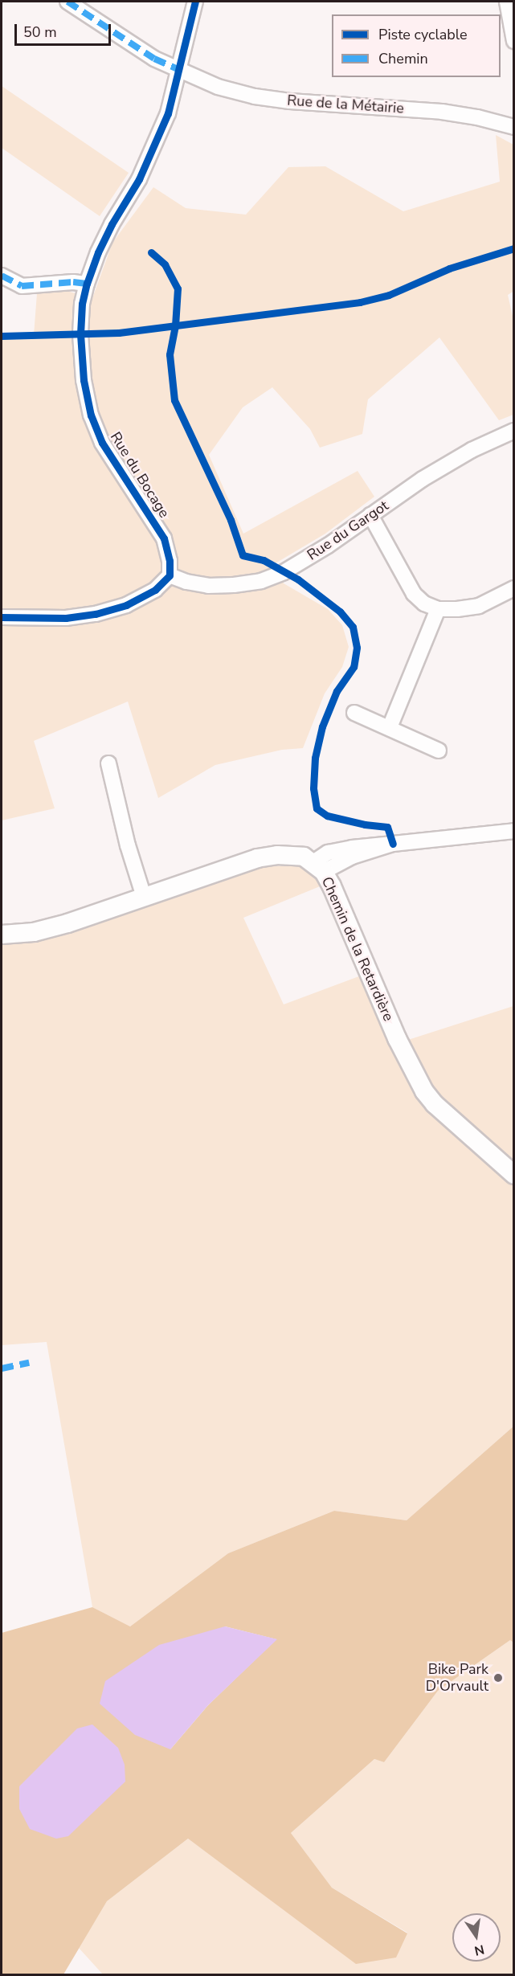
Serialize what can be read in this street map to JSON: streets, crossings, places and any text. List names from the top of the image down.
{
  "streets": {
    "street": [
      "Rue de la Métairie",
      "Rue du Bocage",
      "Rue du Gargot",
      "Chemin de la Retardière"
    ]
  },
  "crossings": [
    ["Rue de la Métairie", "Rue du Bocage"],
    ["Rue du Bocage", "Rue du Gargot"]
  ],
  "places": ["Bike Park D'Orvault"],
  "legend": ["Piste cyclable", "Chemin"],
  "scale_bar": "50 m",
  "north": "bottom"
}
